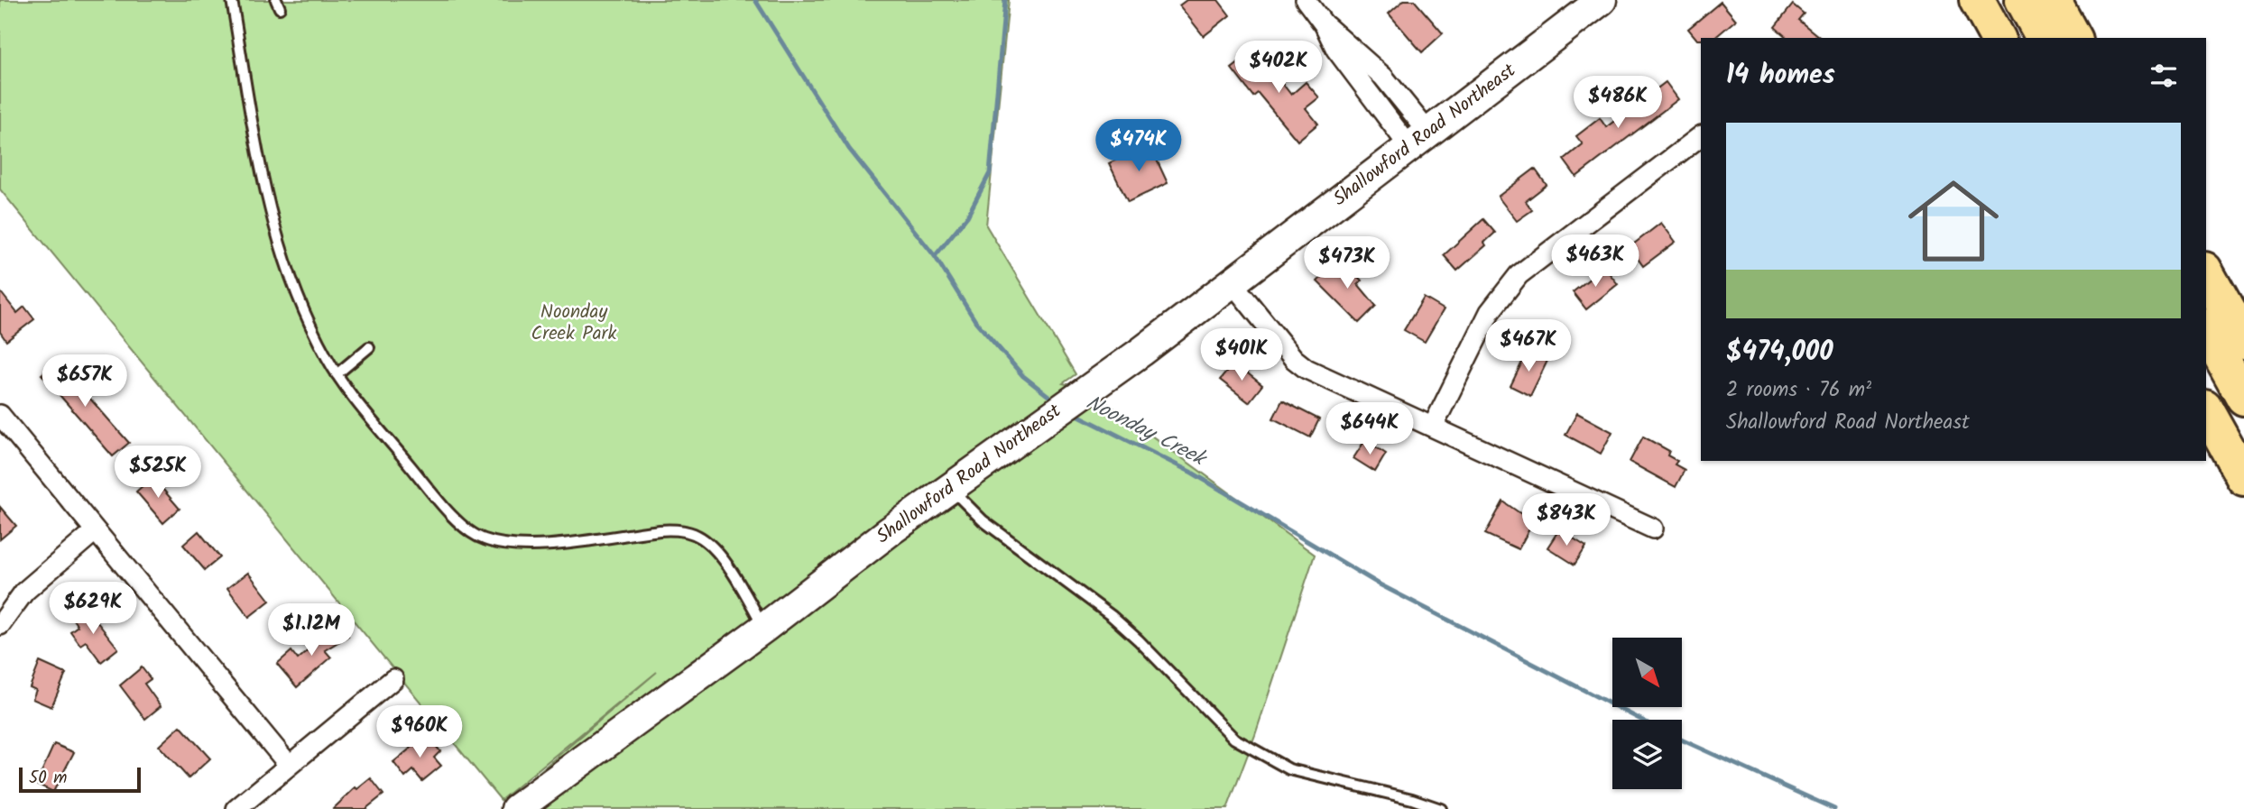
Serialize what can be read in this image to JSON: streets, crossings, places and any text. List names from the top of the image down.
{
  "streets": {
    "street": ["Shallowford Road Northeast"]
  },
  "water": ["Noonday Creek"],
  "parks": ["Noonday Creek Park"],
  "scale_bar": "50 m",
  "north": "bottom right",
  "page": {
    "heading": "14 homes",
    "price": [
      "$402K",
      "$486K",
      "$474K",
      "$463K",
      "$473K",
      "$467K",
      "$401K",
      "$657K",
      "$644K",
      "$525K",
      "$843K",
      "$629K",
      "$1.12M",
      "$960K"
    ],
    "list": [
      {
        "name": "$474,000",
        "note": "2 rooms · 76 m² · Shallowford Road Northeast"
      }
    ],
    "scale": "50 m"
  }
}
